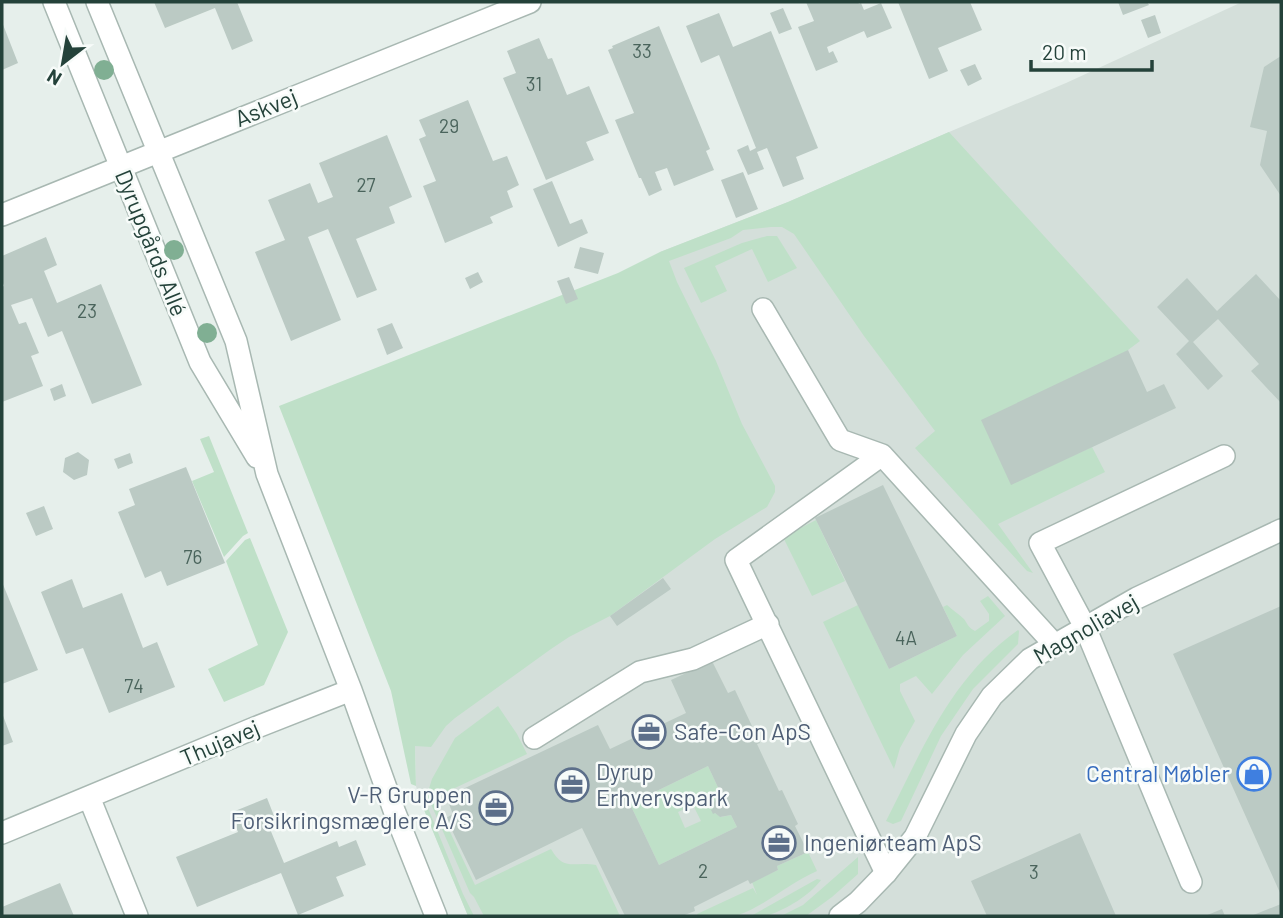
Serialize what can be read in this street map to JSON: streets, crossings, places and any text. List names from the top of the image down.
{
  "streets": {
    "street": [
      "Askvej",
      "Dyrupgårds Allé",
      "Magnoliavej",
      "Thujavej"
    ]
  },
  "crossings": [
    ["Askvej", "Dyrupgårds Allé"],
    ["Dyrupgårds Allé", "Thujavej"]
  ],
  "places": {
    "office": [
      "Safe-Con ApS",
      "Dyrup Erhvervspark",
      "V-R Gruppen Forsikringsmæglere A/S",
      "Ingeniørteam ApS"
    ],
    "shop": ["Central Møbler"]
  },
  "house_numbers": [
    "33",
    "31",
    "29",
    "27",
    "23",
    "76",
    "4A",
    "74",
    "2",
    "3"
  ],
  "scale_bar": "20 m",
  "north": "bottom left"
}
